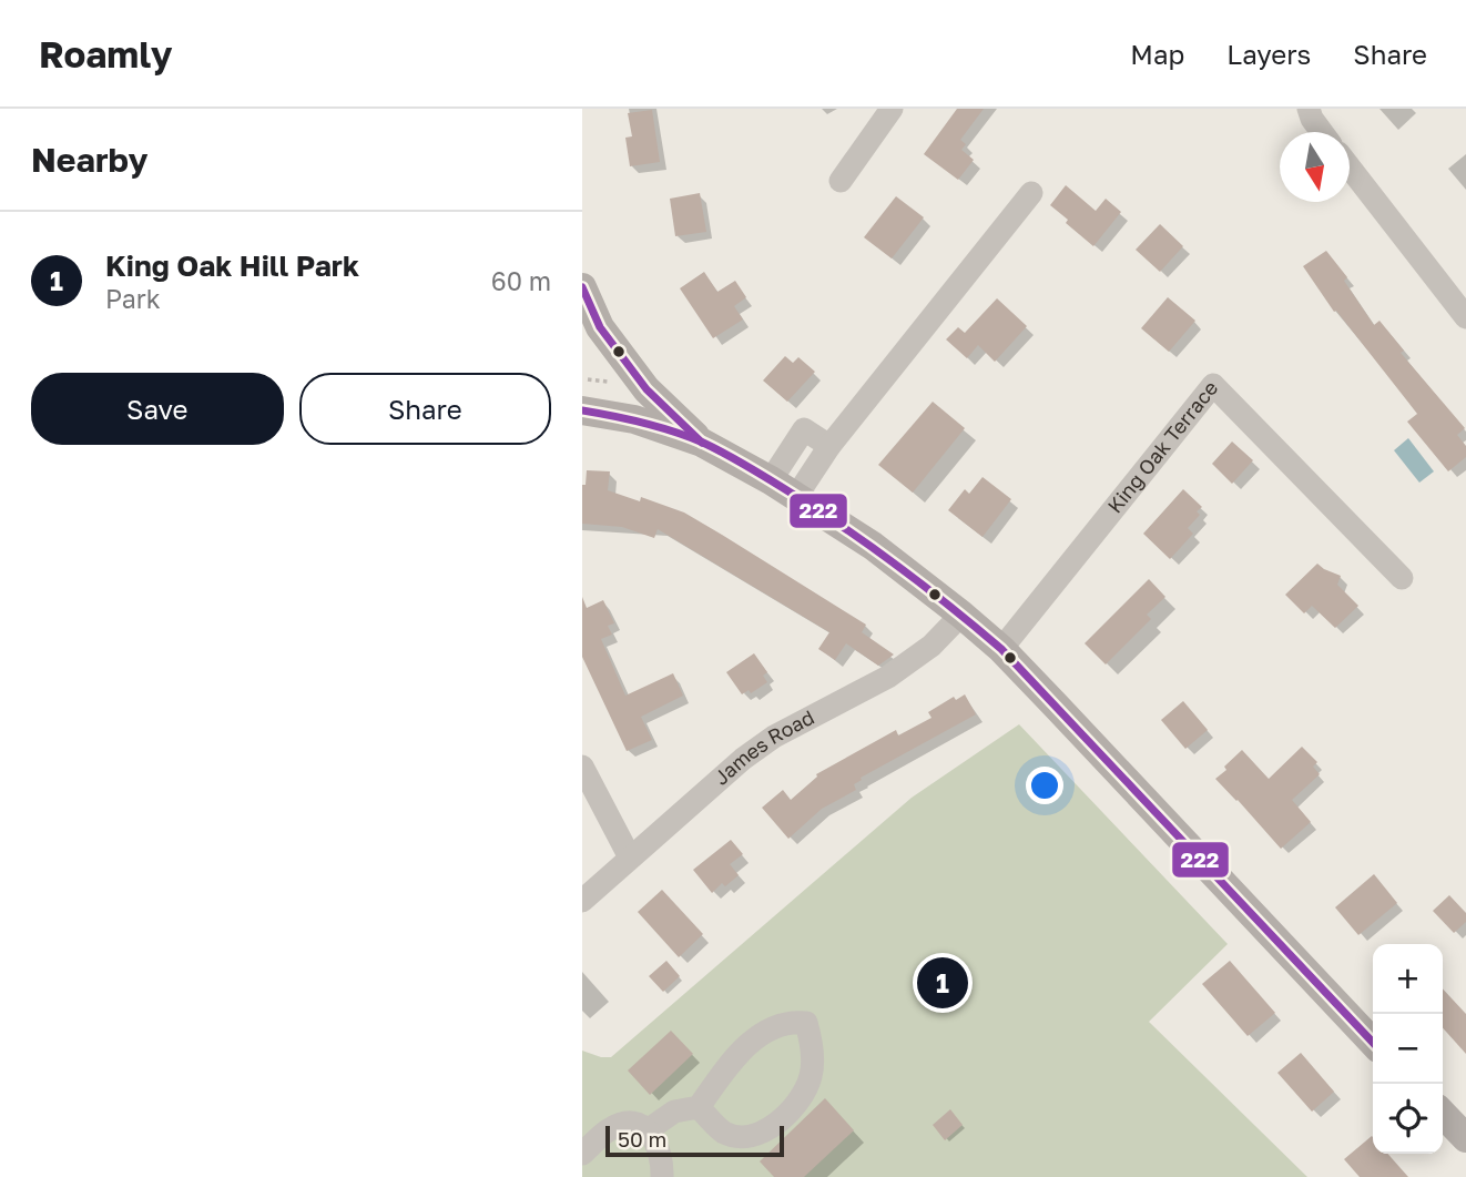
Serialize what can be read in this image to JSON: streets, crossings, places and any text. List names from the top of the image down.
{
  "streets": {
    "street": ["King Oak Terrace", "James Road"]
  },
  "lines": ["transit line 222"],
  "scale_bar": "50 m",
  "north": "bottom",
  "page": {
    "header": "Roamly",
    "nav": ["Map", "Layers", "Share"],
    "heading": "Nearby",
    "list": [
      {
        "mark": "1",
        "name": "King Oak Hill Park",
        "note": "Park",
        "value": "60 m"
      }
    ],
    "buttons": ["Save", "Share"],
    "map_buttons": ["+", "−"],
    "pins": "1",
    "scale": "50 m"
  }
}
